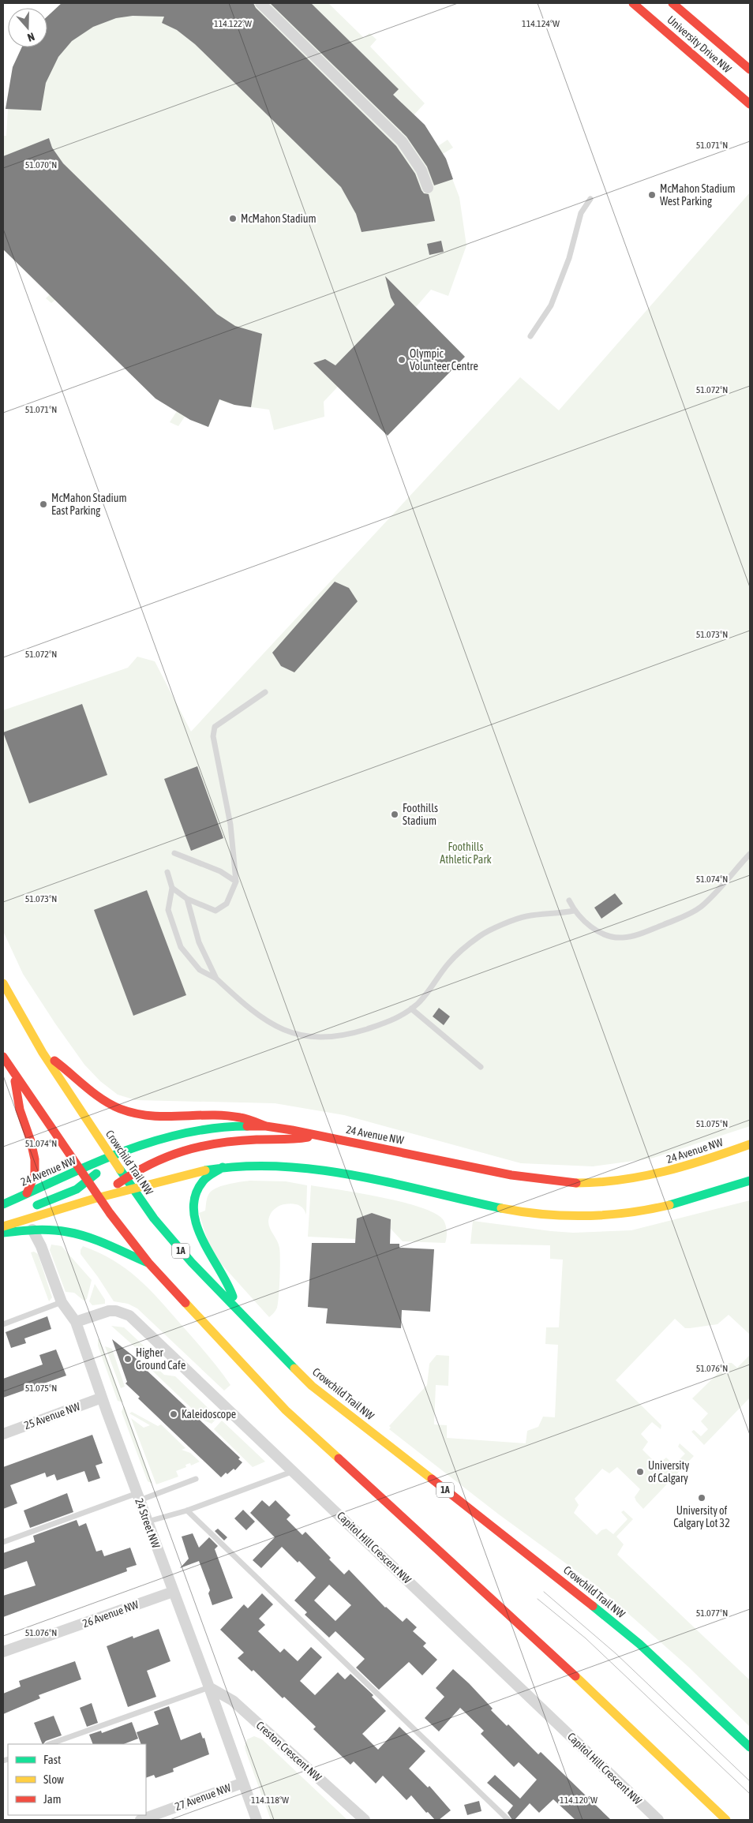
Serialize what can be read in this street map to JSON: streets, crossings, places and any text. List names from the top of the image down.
{
  "streets": {
    "main road": [
      "University Drive NW",
      "24 Avenue NW",
      "Crowchild Trail NW",
      "1A"
    ],
    "street": [
      "25 Avenue NW",
      "24 Street NW",
      "Capitol Hill Crescent NW",
      "26 Avenue NW",
      "Creston Crescent NW",
      "27 Avenue NW"
    ]
  },
  "crossings": [
    ["24 Avenue NW", "Crowchild Trail NW"],
    ["25 Avenue NW", "24 Street NW"],
    ["24 Street NW", "Capitol Hill Crescent NW"],
    ["24 Street NW", "26 Avenue NW"],
    ["24 Street NW", "Creston Crescent NW"],
    ["24 Street NW", "27 Avenue NW"]
  ],
  "parks": ["Foothills Athletic Park"],
  "places": [
    "McMahon Stadium West Parking",
    "McMahon Stadium",
    "Olympic Volunteer Centre",
    "McMahon Stadium East Parking",
    "Foothills Stadium",
    "Higher Ground Cafe",
    "Kaleidoscope",
    "University of Calgary",
    "University of Calgary Lot 32"
  ],
  "legend": ["Fast", "Slow", "Jam"],
  "north": "bottom",
  "coordinates": [
    "114.122°W",
    "114.124°W",
    "51.071°N",
    "51.070°N",
    "51.072°N",
    "51.073°N",
    "51.074°N",
    "51.075°N",
    "51.076°N",
    "51.077°N",
    "114.118°W",
    "114.120°W"
  ]
}
